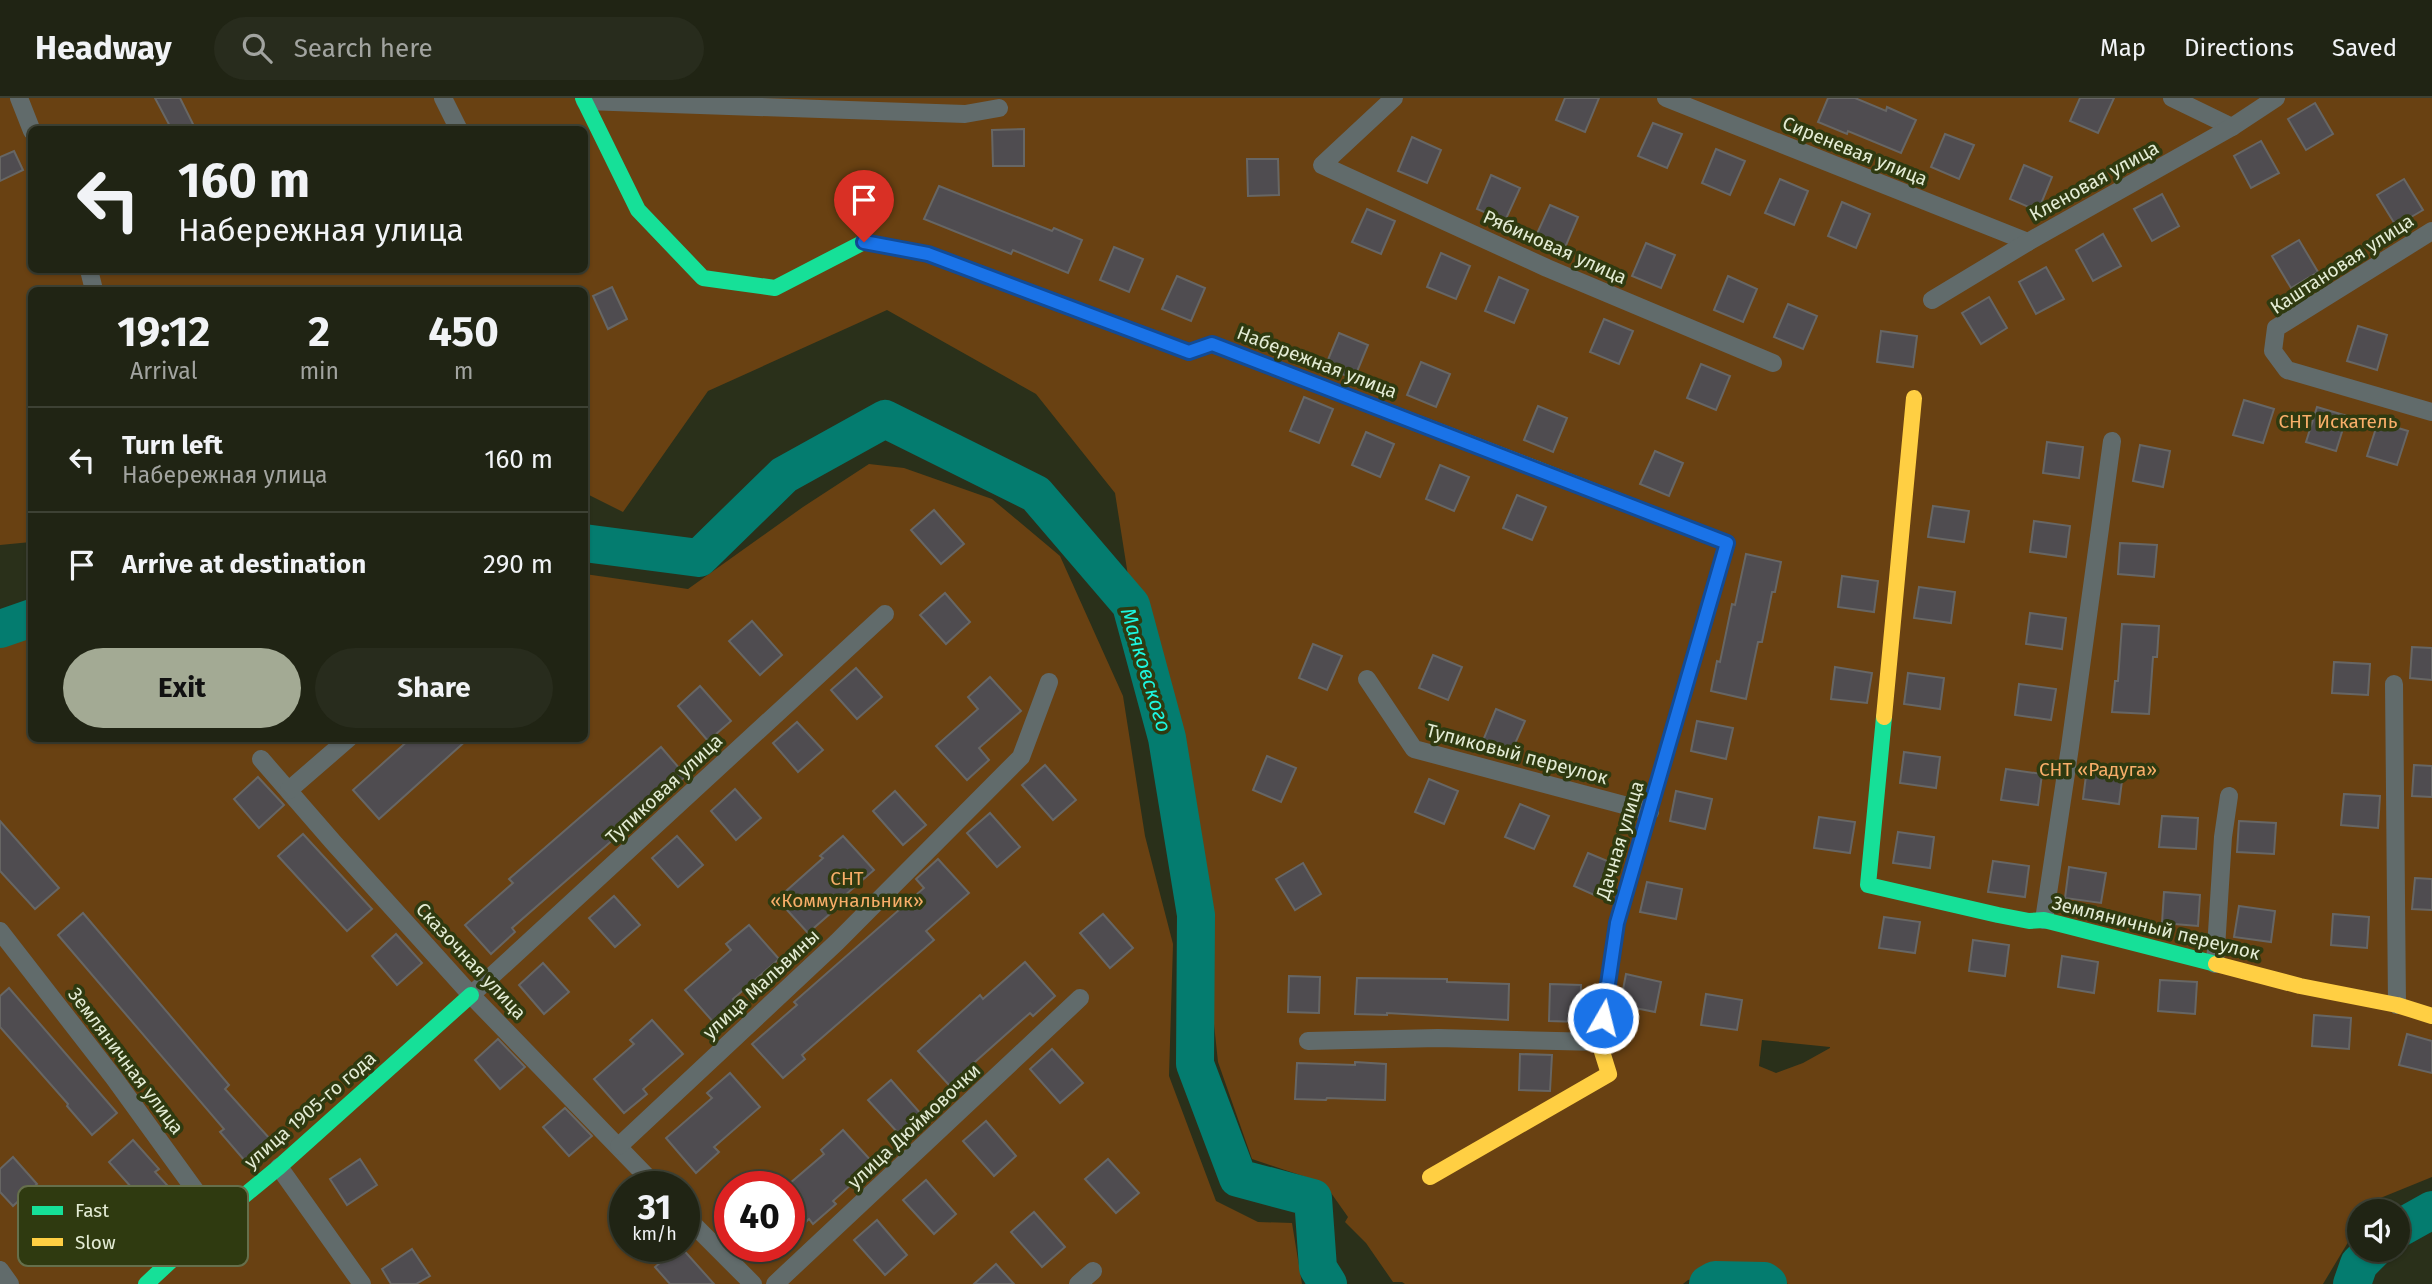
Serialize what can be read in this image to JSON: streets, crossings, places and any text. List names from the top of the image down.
{
  "streets": {
    "street": [
      "Сиреневая улица",
      "Кленовая улица",
      "Рябиновая улица",
      "Каштановая улица",
      "Набережная улица",
      "Тупиковый переулок",
      "Тупиковая улица",
      "Дачная улица",
      "Земляничный переулок",
      "Сказочная улица",
      "улица Мальвины",
      "Земляничная улица",
      "улица 1905-го года",
      "улица Дюймовочки"
    ]
  },
  "crossings": [
    ["Сиреневая улица", "Кленовая улица"],
    ["Набережная улица", "Дачная улица"],
    ["Тупиковый переулок", "Дачная улица"],
    ["Тупиковая улица", "Сказочная улица"],
    ["Тупиковая улица", "улица 1905-го года"],
    ["Сказочная улица", "улица Мальвины"],
    ["Сказочная улица", "улица 1905-го года"]
  ],
  "water": ["Маяковского"],
  "parks": ["СНТ Искатель", "СНТ «Радуга»", "СНТ «Коммунальник»"],
  "legend": ["Fast", "Slow"],
  "page": {
    "header": "Headway",
    "search": "Search here",
    "nav": ["Map", "Directions", "Saved"],
    "turn": ["160 m", "Набережная улица"],
    "eta": [
      "19:12",
      "Arrival",
      "2",
      "min",
      "450",
      "m"
    ],
    "list": [
      {
        "name": "Turn left",
        "note": "Набережная улица",
        "value": "160 m"
      },
      {
        "name": "Arrive at destination",
        "value": "290 m"
      }
    ],
    "buttons": ["Exit", "Share"],
    "speed": "31 km/h",
    "limit": "40"
  }
}
